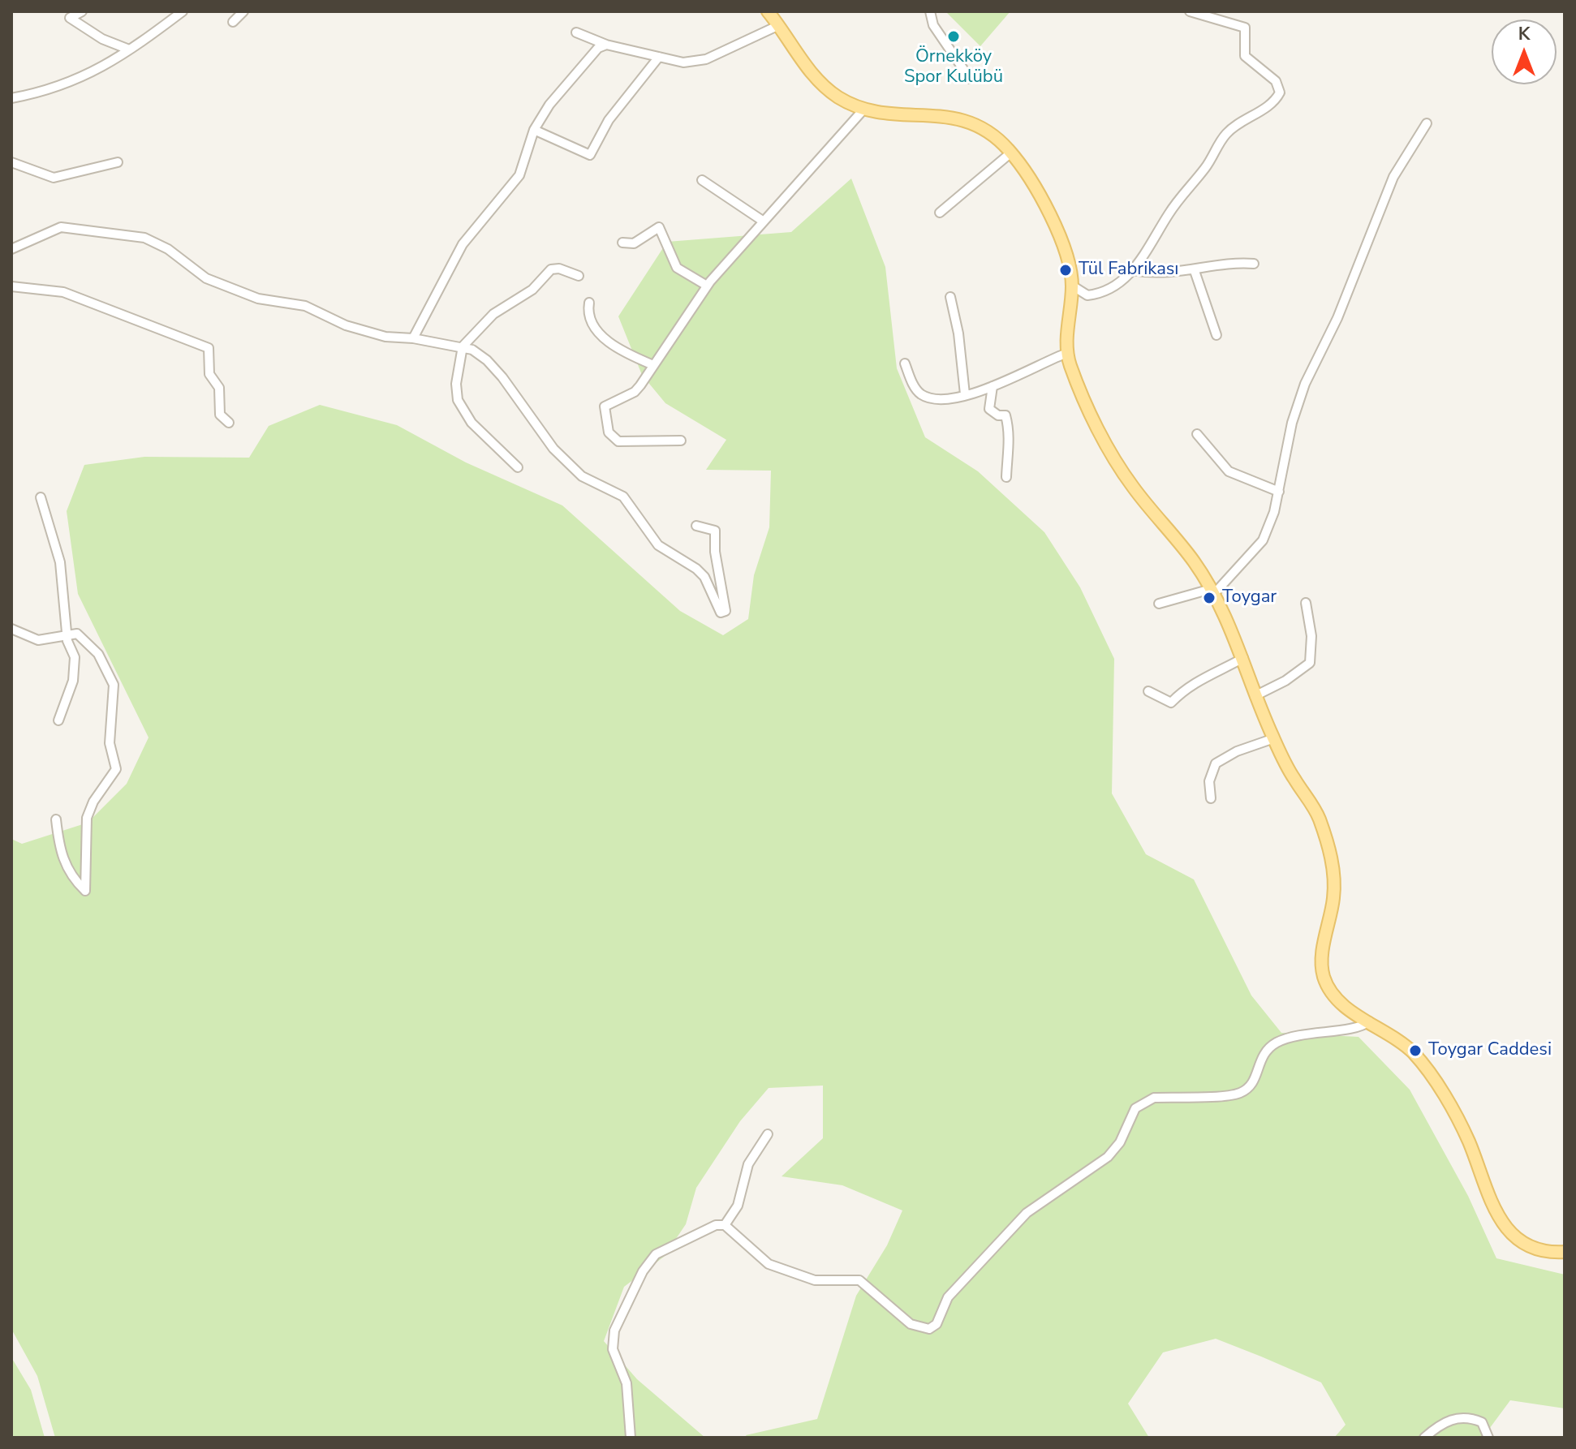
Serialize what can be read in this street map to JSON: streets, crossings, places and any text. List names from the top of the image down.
{
  "places": [
    "Örnekköy Spor Kulübü",
    "Tül Fabrikası",
    "Toygar",
    "Toygar Caddesi"
  ],
  "north": "top"
}
